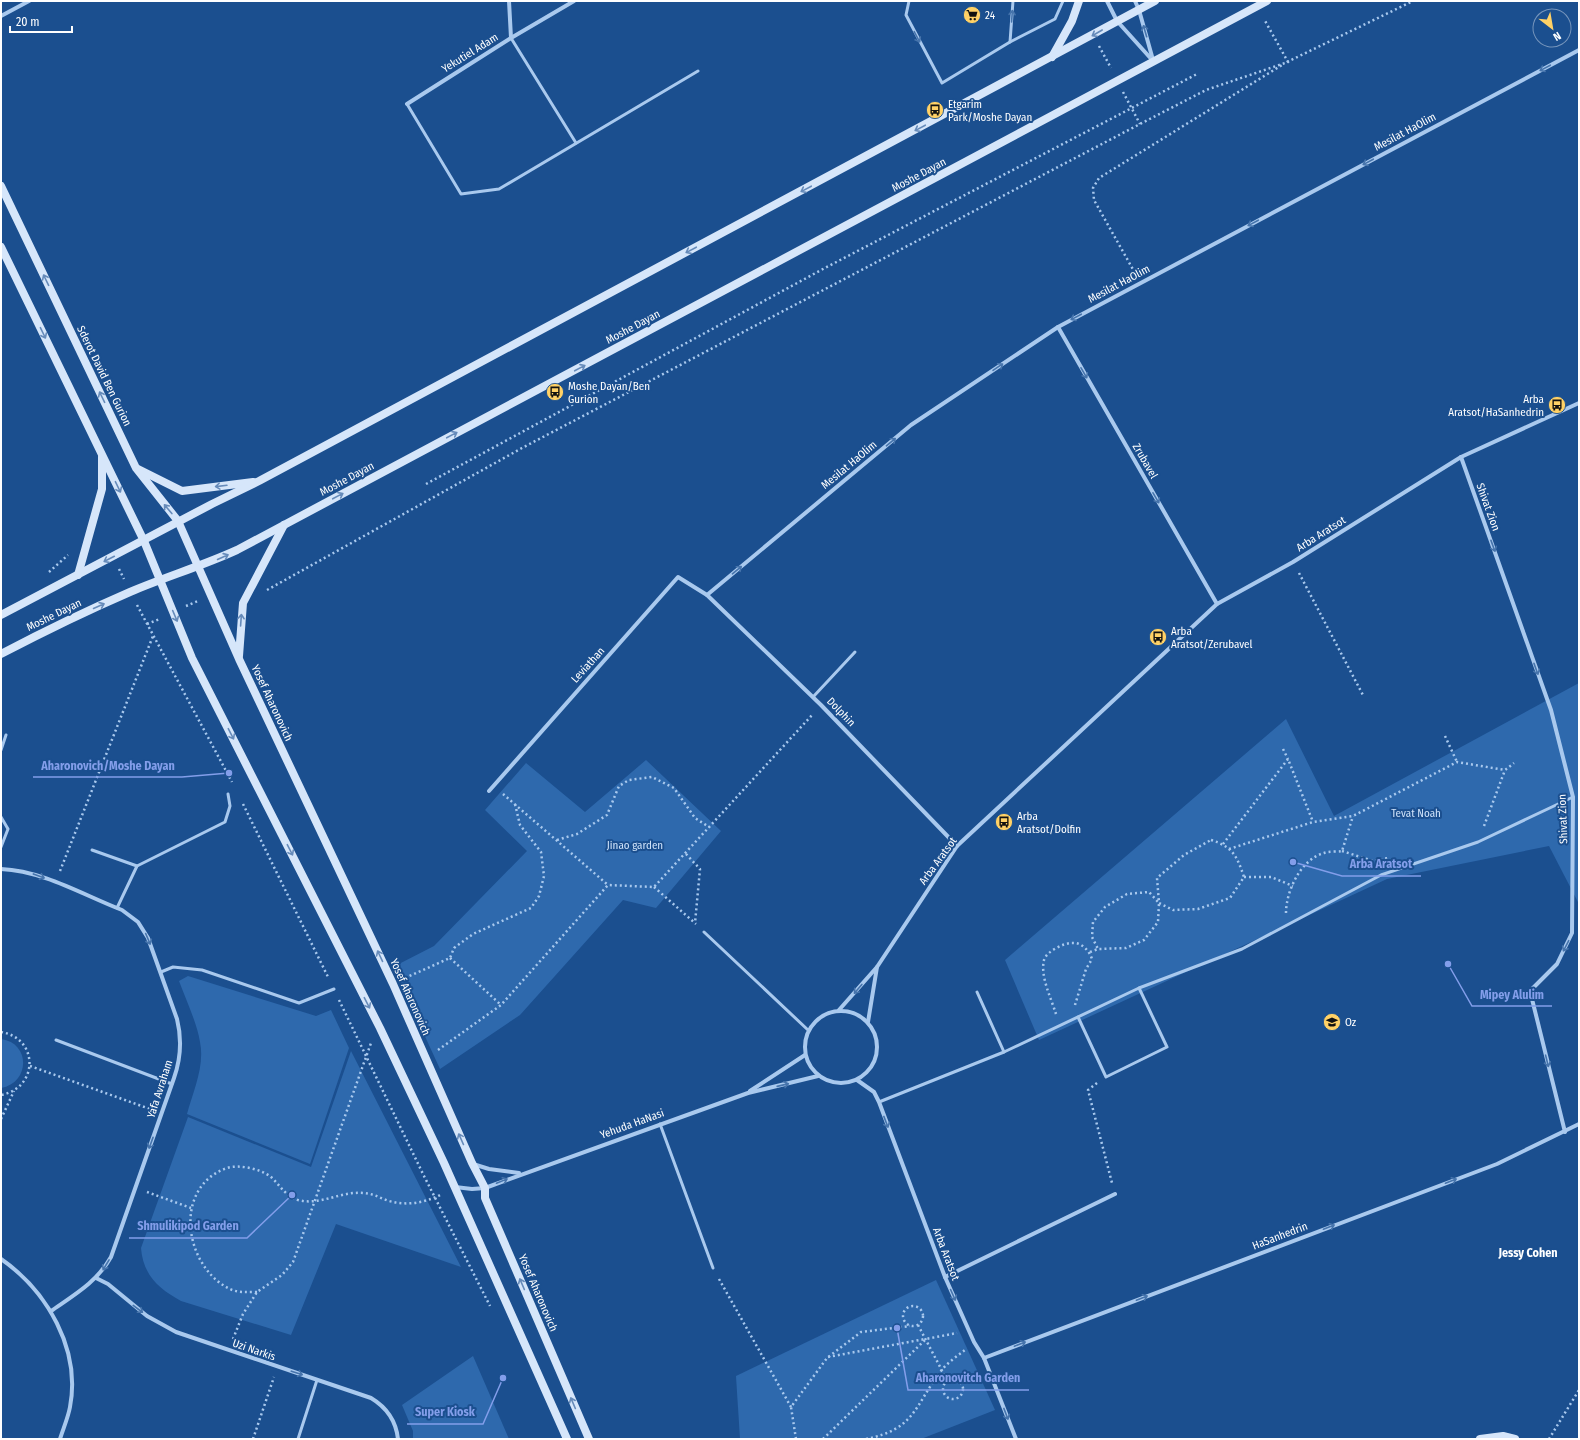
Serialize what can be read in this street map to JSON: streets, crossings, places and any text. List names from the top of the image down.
{
  "streets": {
    "main road": ["Moshe Dayan", "Sderot David Ben Gurion", "Yosef Aharonovich"],
    "street": [
      "Yekutiel Adam",
      "Mesilat HaOlim",
      "Zrubavel",
      "Shivat Zion",
      "Arba Aratsot",
      "Leviathan",
      "Dolphin",
      "Yafa Avraham",
      "Yehuda HaNasi",
      "HaSanhedrin",
      "Uzi Narkis"
    ]
  },
  "crossings": [
    ["Mesilat HaOlim", "Zrubavel"],
    ["Mesilat HaOlim", "Leviathan"],
    ["Mesilat HaOlim", "Dolphin"],
    ["Moshe Dayan", "Sderot David Ben Gurion"],
    ["Moshe Dayan", "Yosef Aharonovich"],
    ["Sderot David Ben Gurion", "Yosef Aharonovich"],
    ["Zrubavel", "Arba Aratsot"],
    ["Shivat Zion", "Arba Aratsot"],
    ["Shivat Zion", "HaSanhedrin"],
    ["Arba Aratsot", "Dolphin"],
    ["Arba Aratsot", "Yehuda HaNasi"],
    ["Arba Aratsot", "HaSanhedrin"],
    ["Leviathan", "Dolphin"],
    ["Yosef Aharonovich", "Yehuda HaNasi"],
    ["Yafa Avraham", "Uzi Narkis"]
  ],
  "one_way": [
    "Zrubavel",
    "Shivat Zion",
    "HaSanhedrin",
    "Uzi Narkis"
  ],
  "districts": ["Jessy Cohen"],
  "parks": ["Tevat Noah", "Jinao garden"],
  "places": {
    "supermarket": ["24"],
    "bus stop": [
      "Etgarim Park/Moshe Dayan",
      "Moshe Dayan/Ben Gurion",
      "Arba Aratsot/HaSanhedrin",
      "Arba Aratsot/Zerubavel",
      "Arba Aratsot/Dolfin"
    ],
    "other": [
      "Aharonovich/Moshe Dayan",
      "Arba Aratsot",
      "Mipey Alulim",
      "Shmulikipod Garden",
      "Aharonovitch Garden",
      "Super Kiosk"
    ],
    "school or university": ["Oz"]
  },
  "scale_bar": "20 m",
  "north": "bottom right"
}
